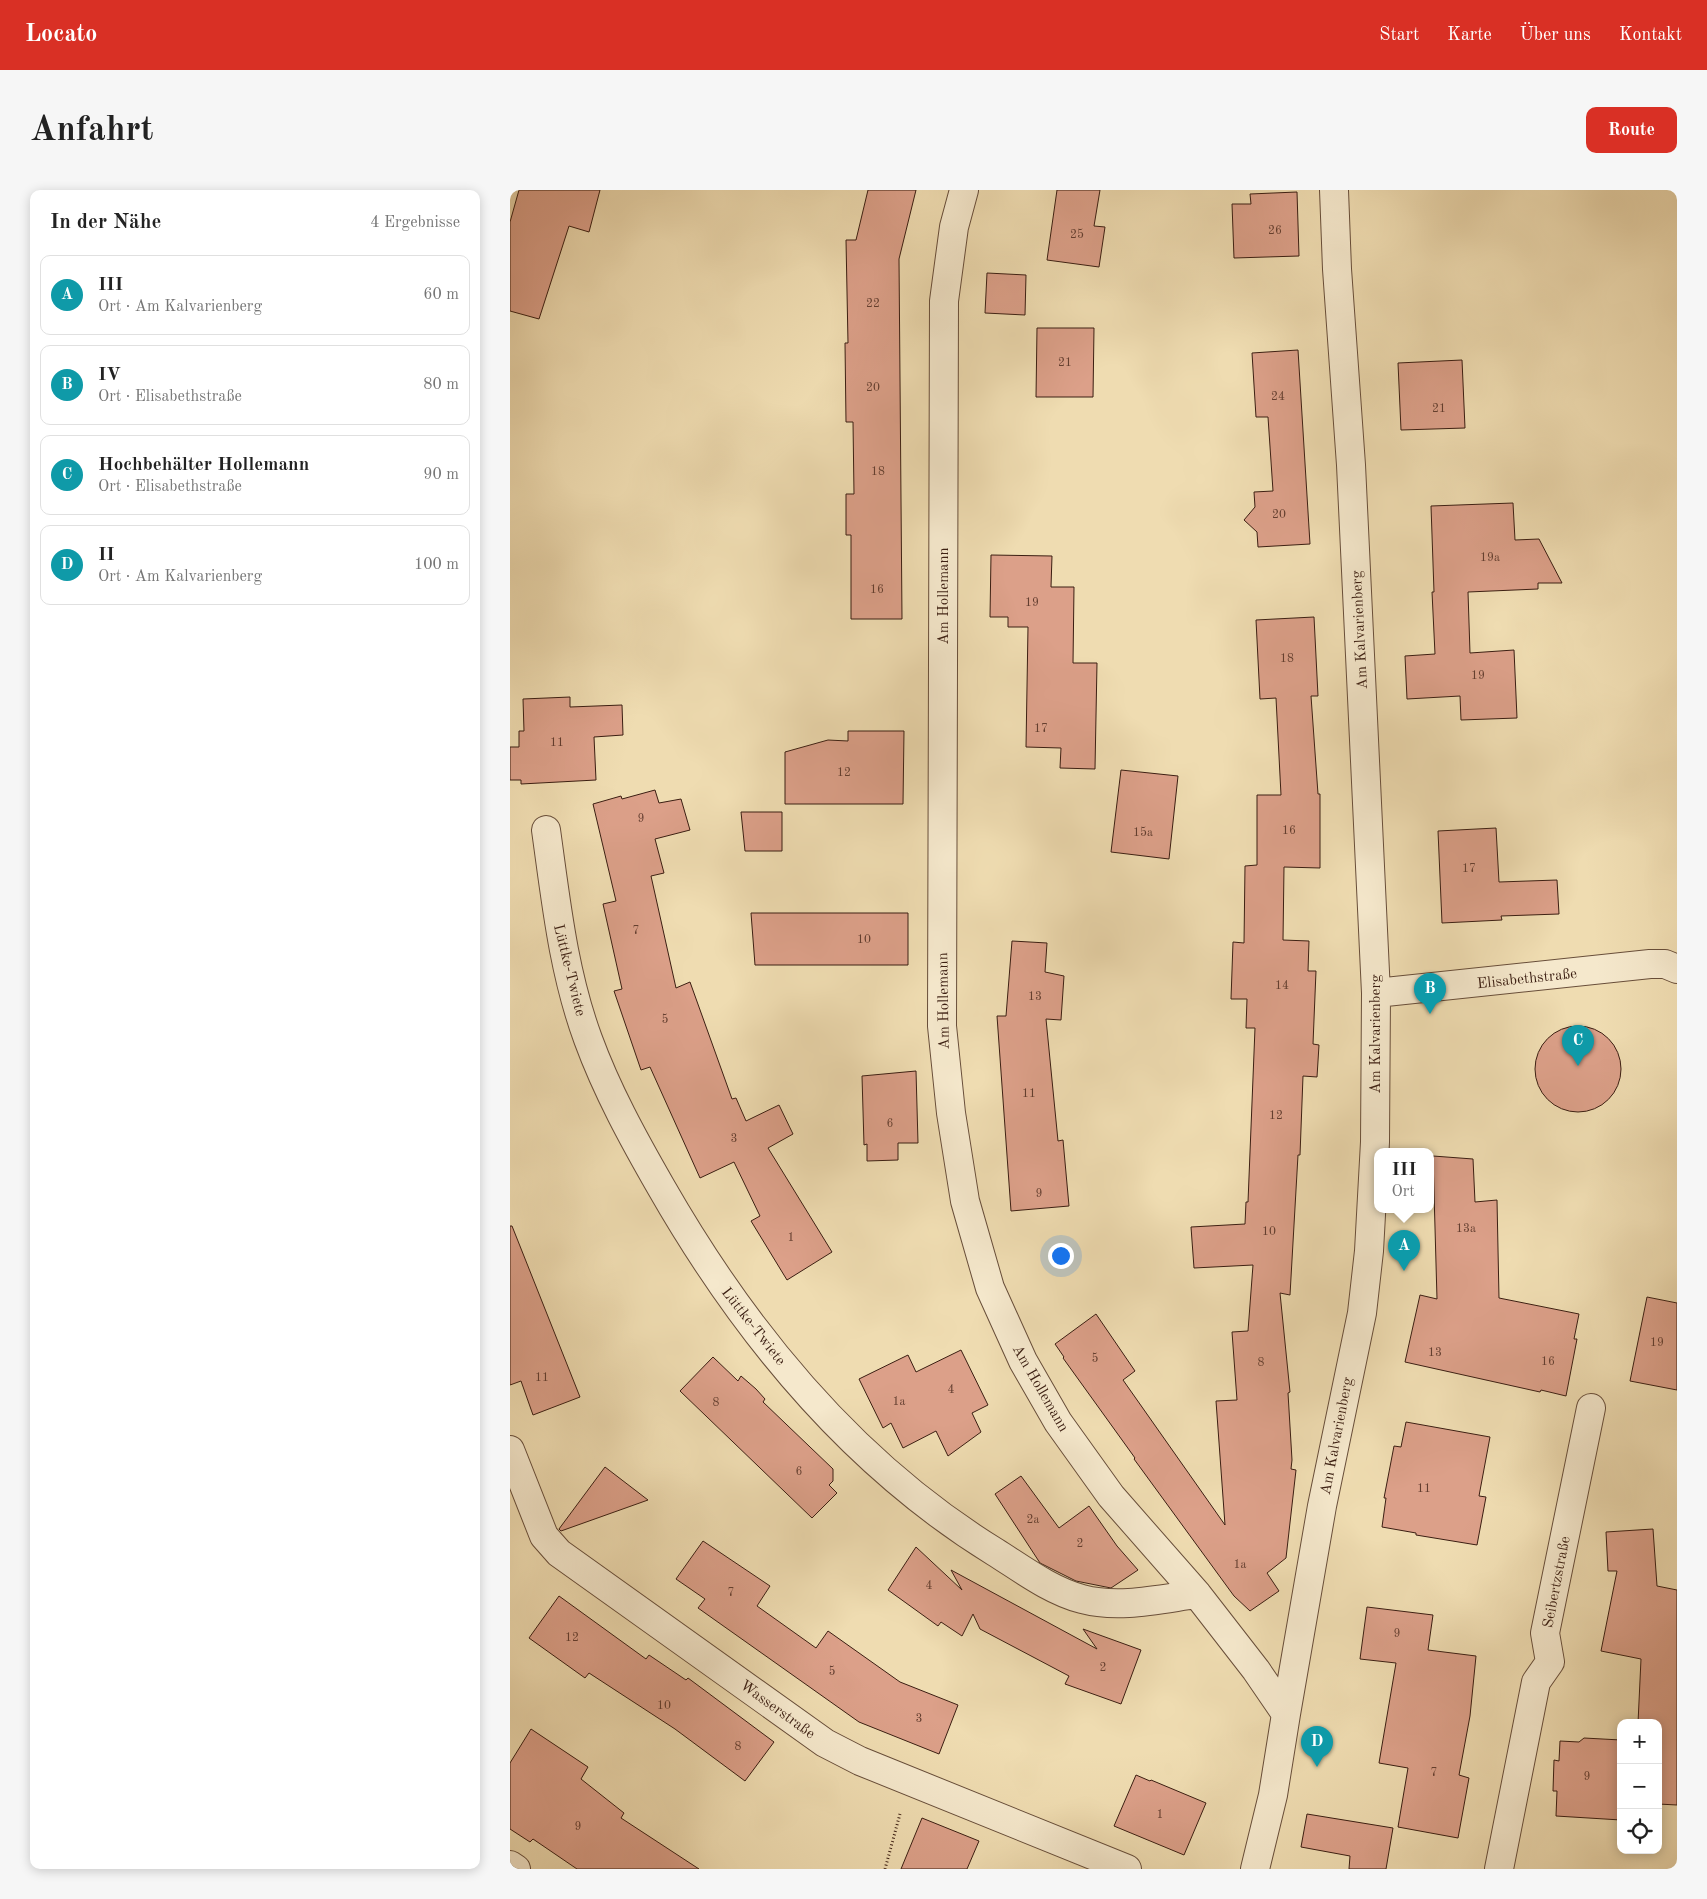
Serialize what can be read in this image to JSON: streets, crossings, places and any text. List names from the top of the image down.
{
  "streets": {
    "street": [
      "Am Hollemann",
      "Am Kalvarienberg",
      "Lüttke-Twiete",
      "Elisabethstraße",
      "Seibertzstraße",
      "Wasserstraße"
    ]
  },
  "crossings": [
    ["Am Hollemann", "Am Kalvarienberg"],
    ["Am Hollemann", "Lüttke-Twiete"],
    ["Am Kalvarienberg", "Elisabethstraße"]
  ],
  "house_numbers": [
    "26",
    "25",
    "22",
    "21",
    "20",
    "24",
    "21",
    "18",
    "20",
    "19a",
    "16",
    "19",
    "18",
    "19",
    "17",
    "11",
    "12",
    "9",
    "16",
    "15a",
    "17",
    "7",
    "10",
    "14",
    "13",
    "5",
    "11",
    "12",
    "6",
    "3",
    "9",
    "13a",
    "10",
    "1",
    "19",
    "13",
    "5",
    "16",
    "8",
    "11",
    "4",
    "1a",
    "8",
    "6",
    "11",
    "2a",
    "2",
    "1a",
    "4",
    "7",
    "9",
    "12",
    "2",
    "5",
    "10",
    "3",
    "8",
    "7",
    "9",
    "1",
    "9"
  ],
  "page": {
    "header": "Locato",
    "nav": [
      "Start",
      "Karte",
      "Über uns",
      "Kontakt"
    ],
    "buttons": "Route",
    "title": "Anfahrt",
    "heading": ["In der Nähe", "4 Ergebnisse"],
    "list": [
      {
        "mark": "A",
        "name": "III",
        "note": "Ort · Am Kalvarienberg",
        "value": "60 m"
      },
      {
        "mark": "B",
        "name": "IV",
        "note": "Ort · Elisabethstraße",
        "value": "80 m"
      },
      {
        "mark": "C",
        "name": "Hochbehälter Hollemann",
        "note": "Ort · Elisabethstraße",
        "value": "90 m"
      },
      {
        "mark": "D",
        "name": "II",
        "note": "Ort · Am Kalvarienberg",
        "value": "100 m"
      }
    ],
    "pins": [
      "B",
      "C",
      "A",
      "D"
    ],
    "popup": ["III", "Ort"],
    "map_buttons": ["+", "−"]
  }
}
